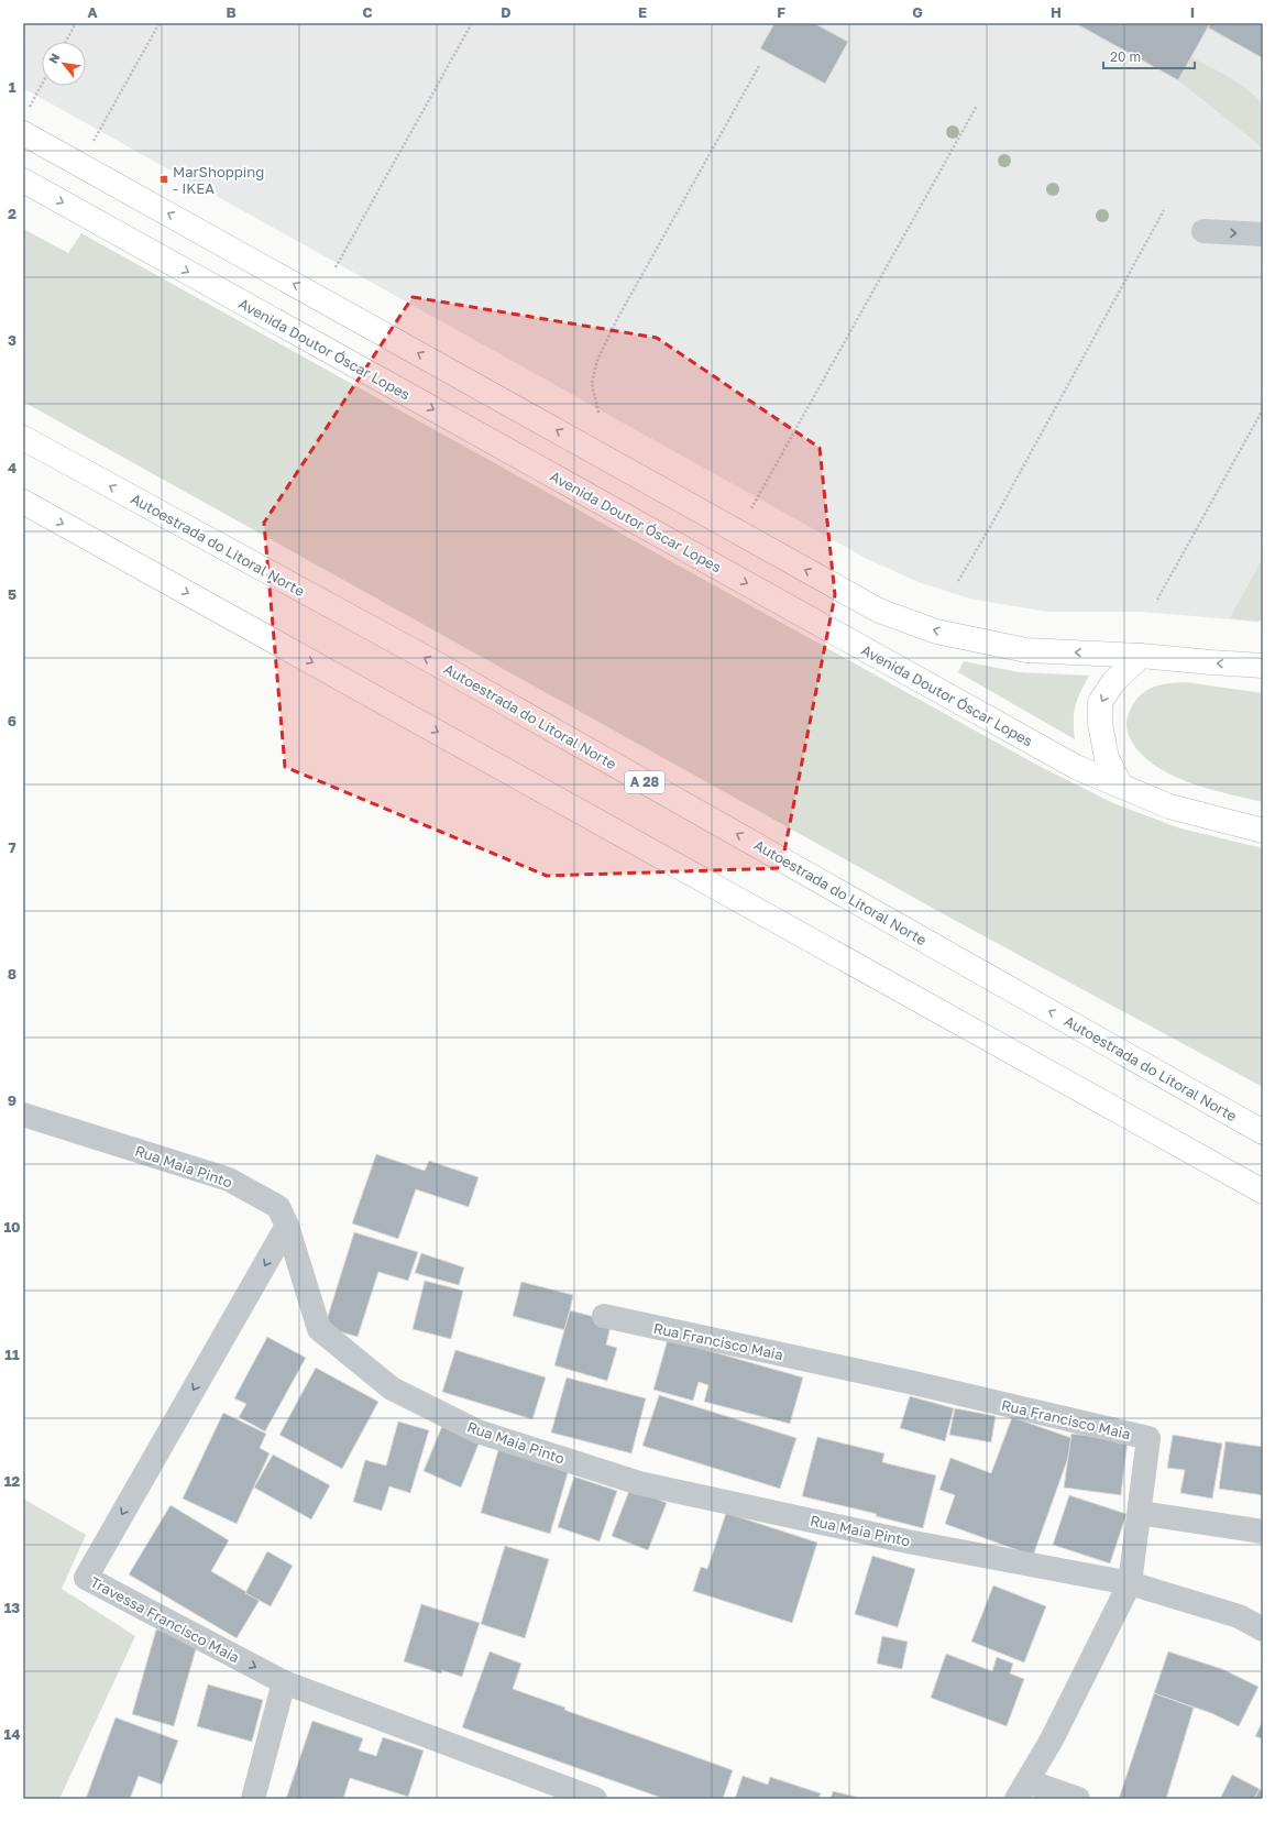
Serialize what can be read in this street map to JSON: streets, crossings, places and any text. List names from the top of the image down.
{
  "streets": {
    "main road": ["Avenida Doutor Óscar Lopes", "Autoestrada do Litoral Norte", "A 28"],
    "street": ["Rua Maia Pinto", "Rua Francisco Maia", "Travessa Francisco Maia"]
  },
  "crossings": [
    ["Rua Maia Pinto", "Rua Francisco Maia"],
    ["Rua Maia Pinto", "Travessa Francisco Maia"]
  ],
  "places": {
    "transit": ["MarShopping - IKEA"]
  },
  "scale_bar": "20 m",
  "north": "top left",
  "grid": {
    "columns": [
      "A",
      "B",
      "C",
      "D",
      "E",
      "F",
      "G",
      "H",
      "I"
    ],
    "rows": [
      "1",
      "2",
      "3",
      "4",
      "5",
      "6",
      "7",
      "8",
      "9",
      "10",
      "11",
      "12",
      "13",
      "14"
    ]
  }
}
